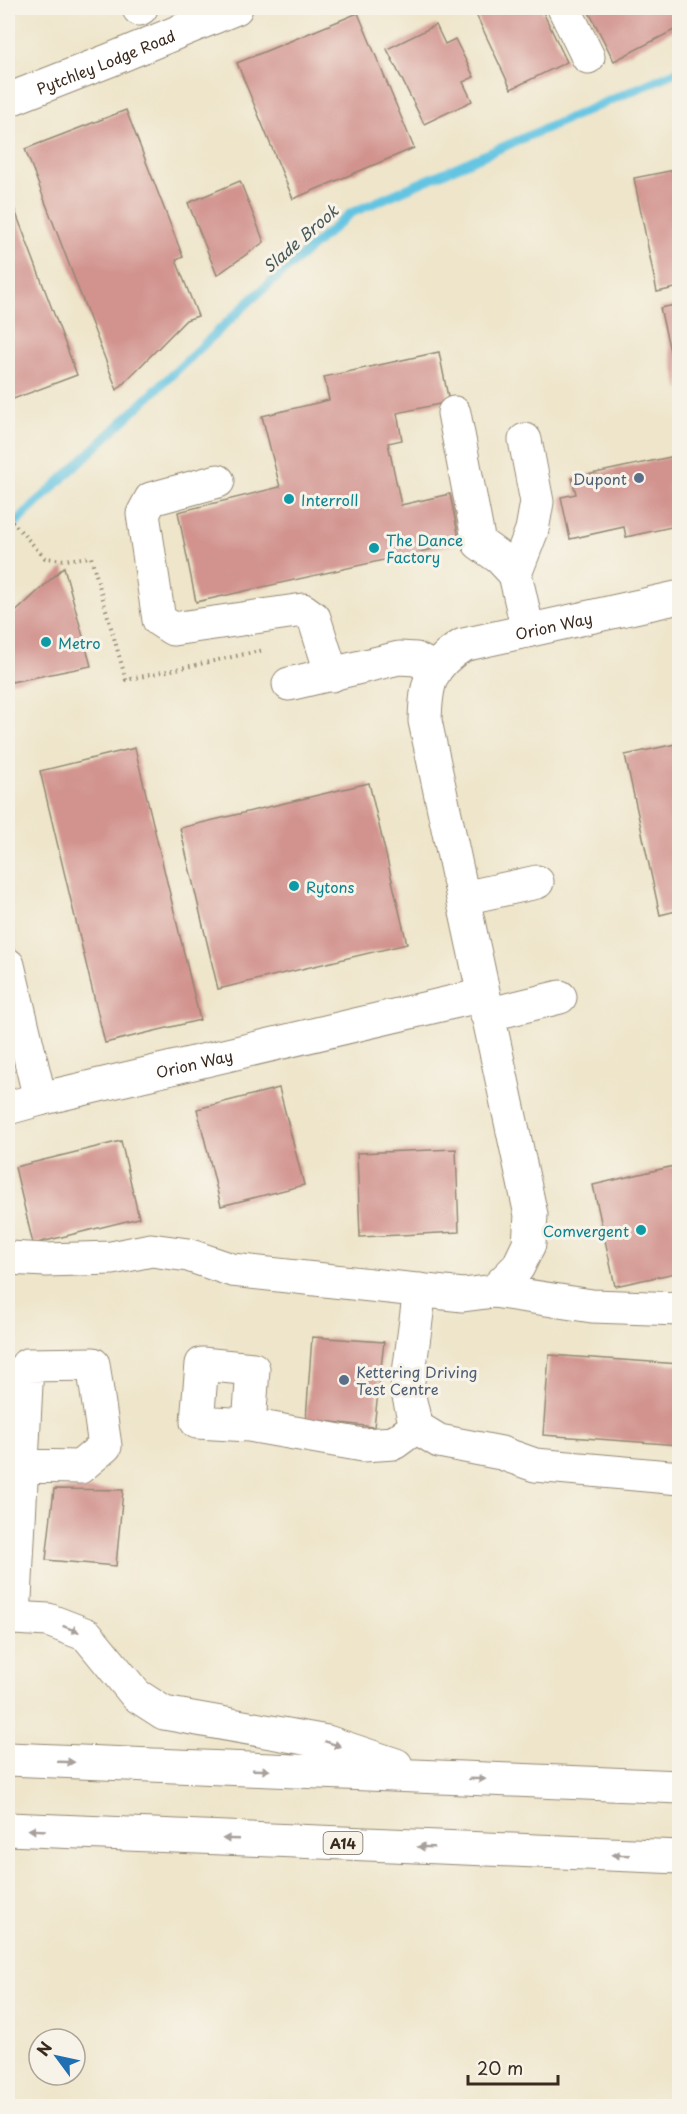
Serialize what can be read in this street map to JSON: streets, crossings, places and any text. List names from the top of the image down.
{
  "streets": {
    "main road": ["Pytchley Lodge Road", "Orion Way", "A14"]
  },
  "water": ["Slade Brook"],
  "places": [
    "Dupont",
    "Interroll",
    "The Dance Factory",
    "Metro",
    "Rytons",
    "Comvergent",
    "Kettering Driving Test Centre"
  ],
  "scale_bar": "20 m",
  "north": "top left"
}
